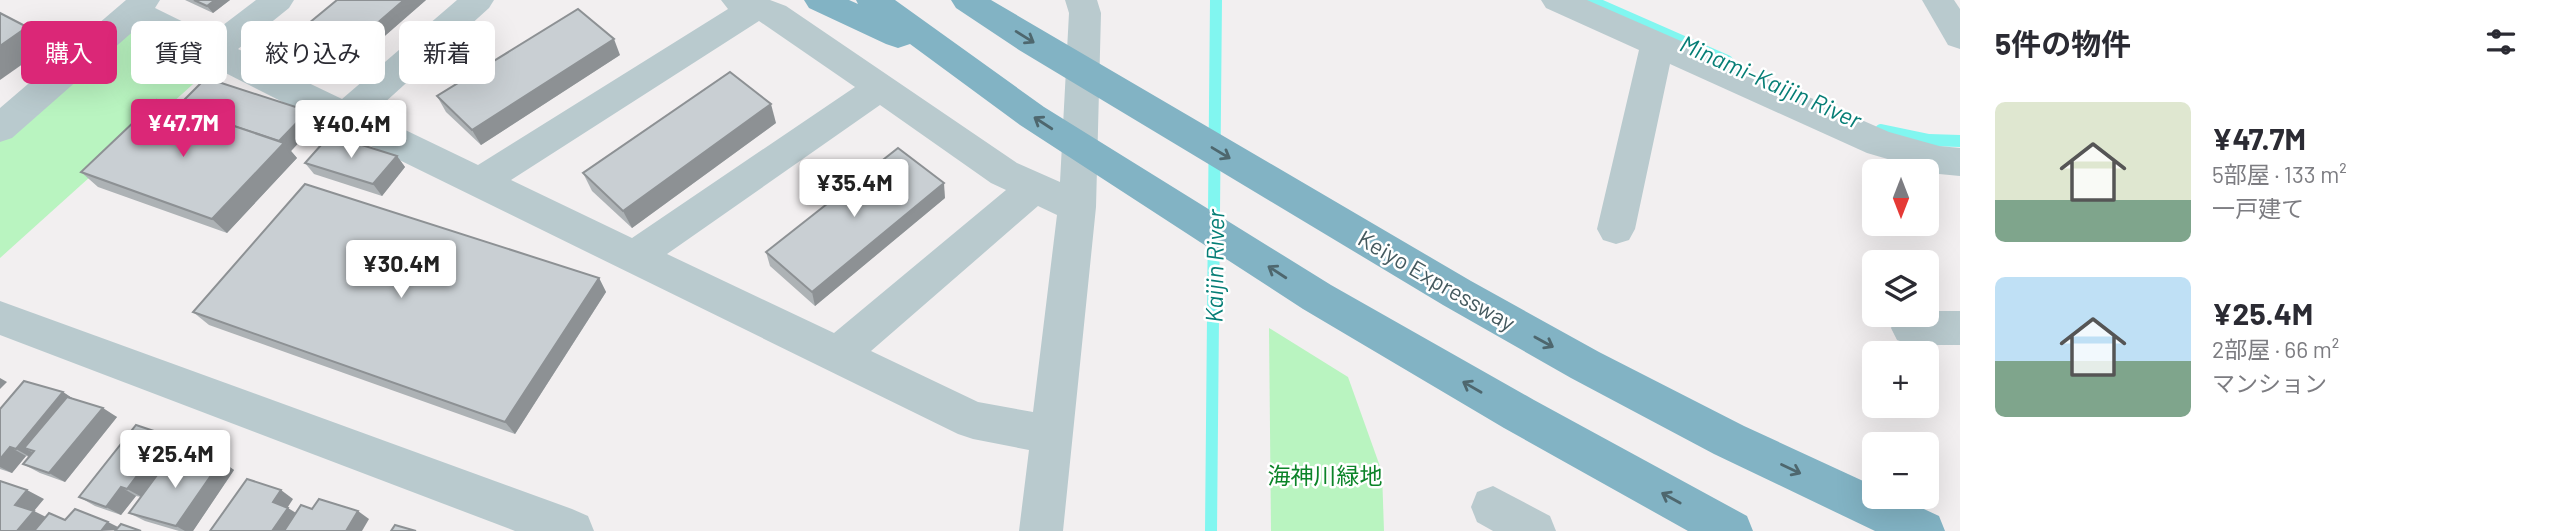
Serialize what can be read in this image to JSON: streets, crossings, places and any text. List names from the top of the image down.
{
  "streets": {
    "highway": ["Keiyo Expressway"]
  },
  "water": ["Minami-Kaijin River", "Kaijin River"],
  "parks": ["海神川緑地"],
  "north": "bottom",
  "page": {
    "heading": "5件の物件",
    "chip": [
      "購入",
      "賃貸",
      "絞り込み",
      "新着"
    ],
    "list": [
      {
        "name": "¥47.7M",
        "note": "5部屋 · 133 m² · 一戸建て"
      },
      {
        "name": "¥25.4M",
        "note": "2部屋 · 66 m² · マンション"
      }
    ],
    "price": [
      "¥47.7M",
      "¥40.4M",
      "¥35.4M",
      "¥30.4M",
      "¥25.4M"
    ],
    "map_buttons": ["+", "−"]
  }
}
